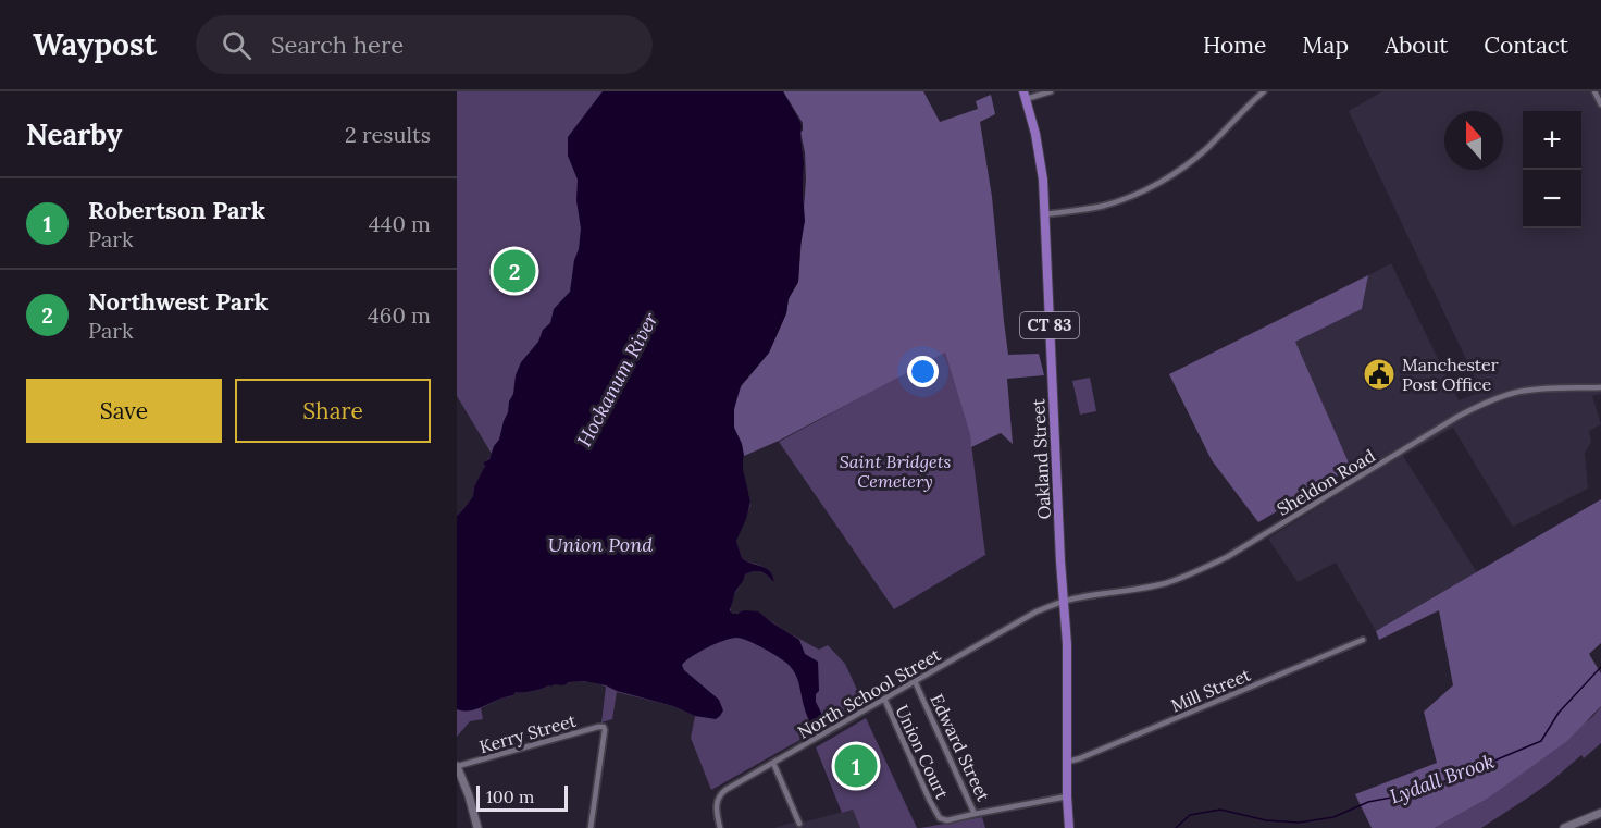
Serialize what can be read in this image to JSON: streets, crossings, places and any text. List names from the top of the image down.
{
  "streets": {
    "main road": ["CT 83", "Oakland Street"],
    "street": [
      "Sheldon Road",
      "Mill Street",
      "North School Street",
      "Kerry Street",
      "Edward Street",
      "Union Court"
    ]
  },
  "crossings": [
    ["Oakland Street", "Sheldon Road"],
    ["Oakland Street", "Mill Street"],
    ["Oakland Street", "North School Street"],
    ["Oakland Street", "Edward Street"],
    ["Sheldon Road", "North School Street"],
    ["North School Street", "Edward Street"],
    ["North School Street", "Union Court"],
    ["Edward Street", "Union Court"]
  ],
  "water": ["Hockanum River", "Union Pond", "Lydall Brook"],
  "parks": ["Saint Bridgets Cemetery"],
  "places": {
    "public building": ["Manchester Post Office"]
  },
  "scale_bar": "100 m",
  "north": "top",
  "page": {
    "header": "Waypost",
    "search": "Search here",
    "nav": [
      "Home",
      "Map",
      "About",
      "Contact"
    ],
    "heading": ["Nearby", "2 results"],
    "map_buttons": ["+", "−"],
    "list": [
      {
        "mark": "1",
        "name": "Robertson Park",
        "note": "Park",
        "value": "440 m"
      },
      {
        "mark": "2",
        "name": "Northwest Park",
        "note": "Park",
        "value": "460 m"
      }
    ],
    "pins": ["2", "1"],
    "buttons": ["Save", "Share"],
    "scale": "100 m"
  }
}
